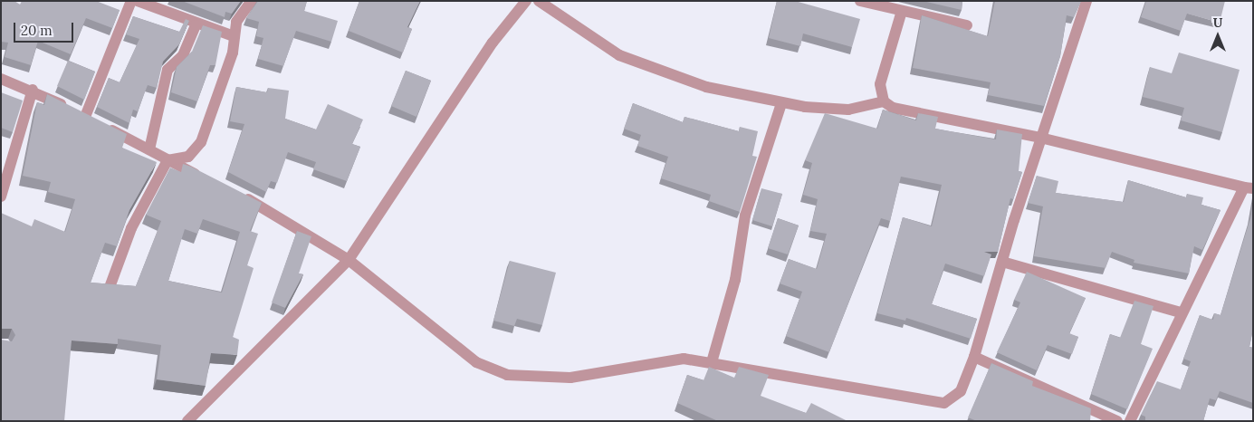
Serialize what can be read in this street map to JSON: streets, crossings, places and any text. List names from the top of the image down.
{
  "scale_bar": "20 m",
  "north": "top"
}
